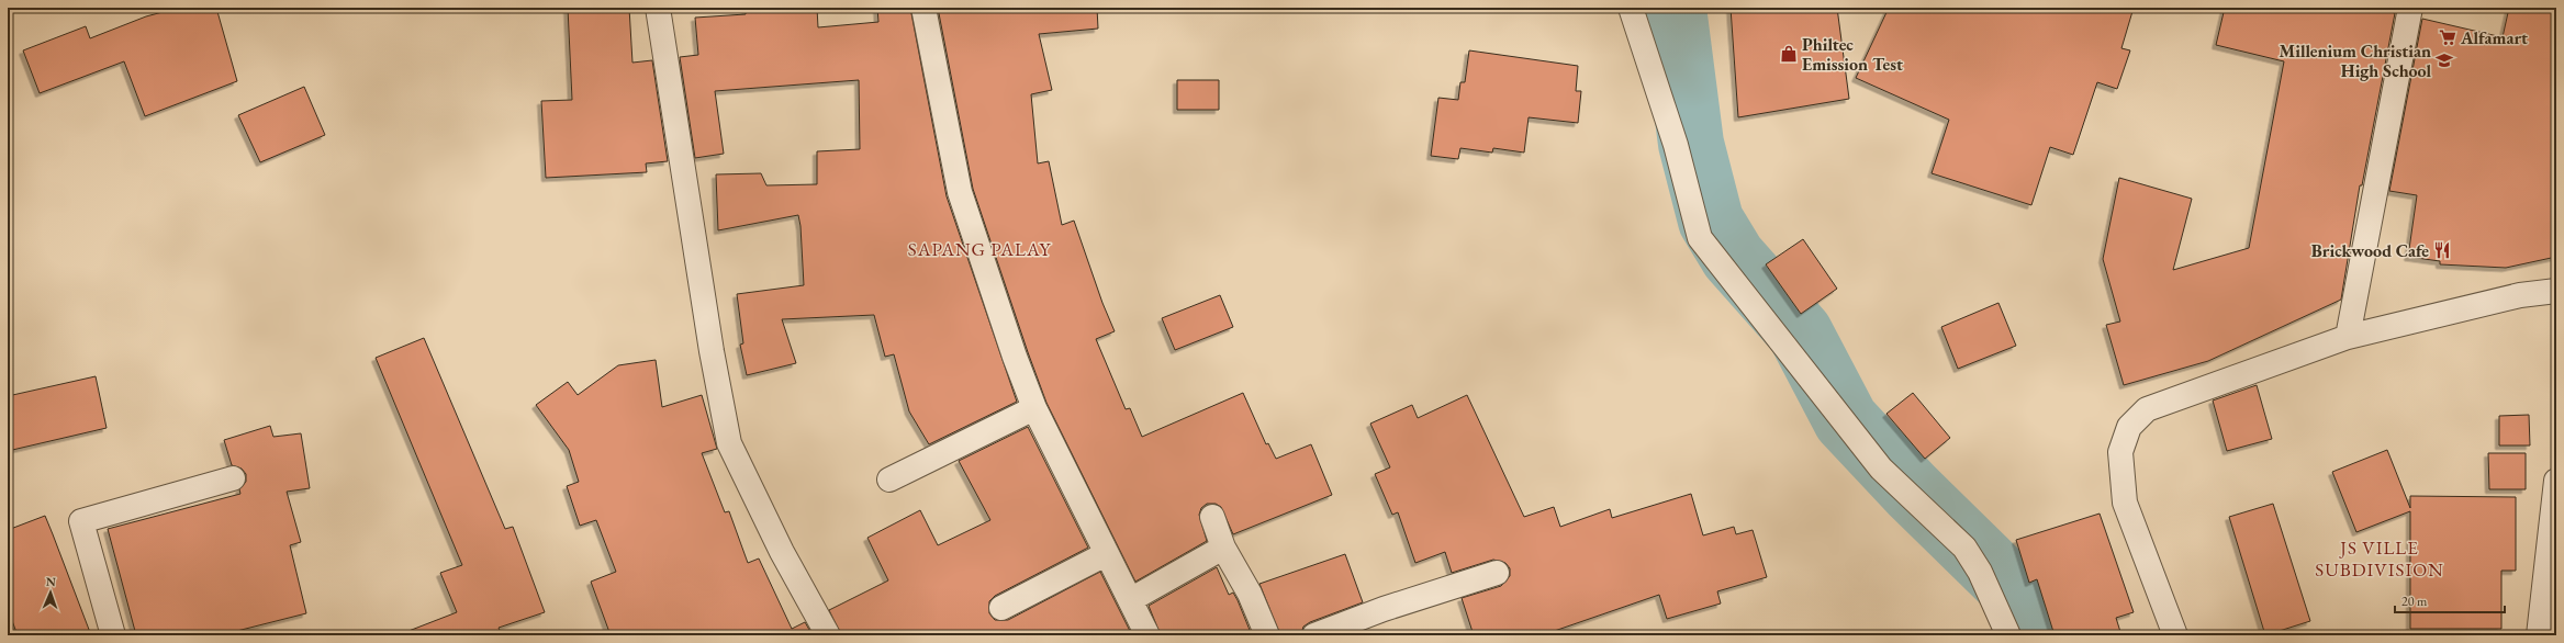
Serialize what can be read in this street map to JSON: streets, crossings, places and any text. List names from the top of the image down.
{
  "districts": ["SAPANG PALAY", "JS VILLE SUBDIVISION"],
  "places": {
    "supermarket": ["Alfamart"],
    "shop": ["Philtec Emission Test"],
    "school or university": ["Millenium Christian High School"],
    "restaurant": ["Brickwood Cafe"]
  },
  "scale_bar": "20 m",
  "north": "top"
}
